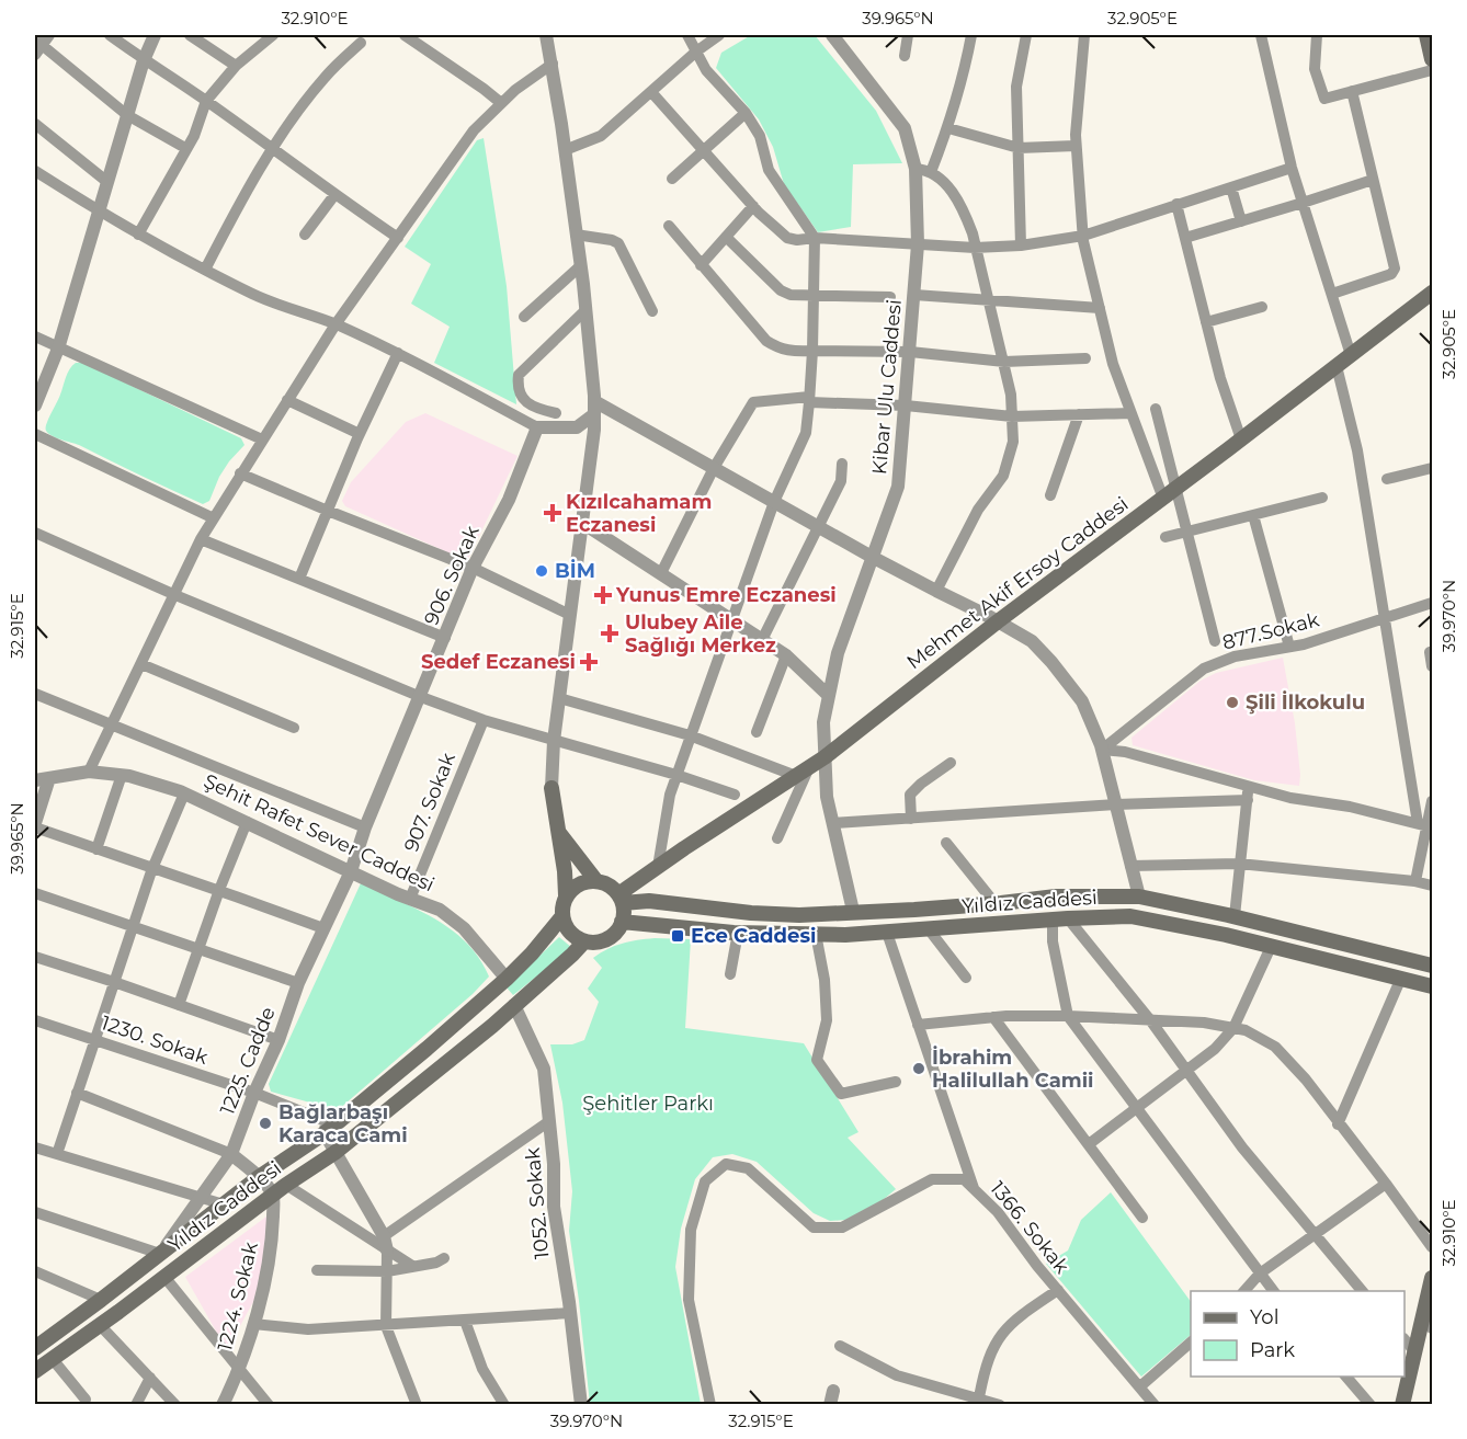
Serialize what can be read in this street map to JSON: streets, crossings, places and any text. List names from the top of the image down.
{
  "streets": {
    "main road": ["Mehmet Akif Ersoy Caddesi", "Yıldız Caddesi"],
    "street": [
      "Kibar Ulu Caddesi",
      "906. Sokak",
      "877.Sokak",
      "907. Sokak",
      "Şehit Rafet Sever Caddesi",
      "1230. Sokak",
      "1225. Cadde",
      "1052. Sokak",
      "1366. Sokak",
      "1224. Sokak"
    ]
  },
  "crossings": [
    ["Kibar Ulu Caddesi", "Mehmet Akif Ersoy Caddesi"],
    ["Kibar Ulu Caddesi", "Yıldız Caddesi"],
    ["906. Sokak", "Şehit Rafet Sever Caddesi"],
    ["906. Sokak", "1225. Cadde"],
    ["Mehmet Akif Ersoy Caddesi", "Yıldız Caddesi"],
    ["907. Sokak", "Şehit Rafet Sever Caddesi"],
    ["Şehit Rafet Sever Caddesi", "Yıldız Caddesi"],
    ["Şehit Rafet Sever Caddesi", "1225. Cadde"],
    ["Yıldız Caddesi", "1230. Sokak"],
    ["Yıldız Caddesi", "1225. Cadde"],
    ["Yıldız Caddesi", "1052. Sokak"],
    ["Yıldız Caddesi", "1366. Sokak"],
    ["Yıldız Caddesi", "1224. Sokak"],
    ["1230. Sokak", "1225. Cadde"]
  ],
  "parks": ["Şehitler Parkı"],
  "places": {
    "health": [
      "Kızılcahamam Eczanesi",
      "Yunus Emre Eczanesi",
      "Ulubey Aile Sağlığı Merkez",
      "Sedef Eczanesi"
    ],
    "other": [
      "BİM",
      "Şili İlkokulu",
      "İbrahim Halilullah Camii",
      "Bağlarbaşı Karaca Cami"
    ],
    "transit": ["Ece Caddesi"]
  },
  "legend": ["Yol", "Park"],
  "coordinates": [
    "32.910°E",
    "39.965°N",
    "32.905°E",
    "39.970°N",
    "32.915°E"
  ]
}
